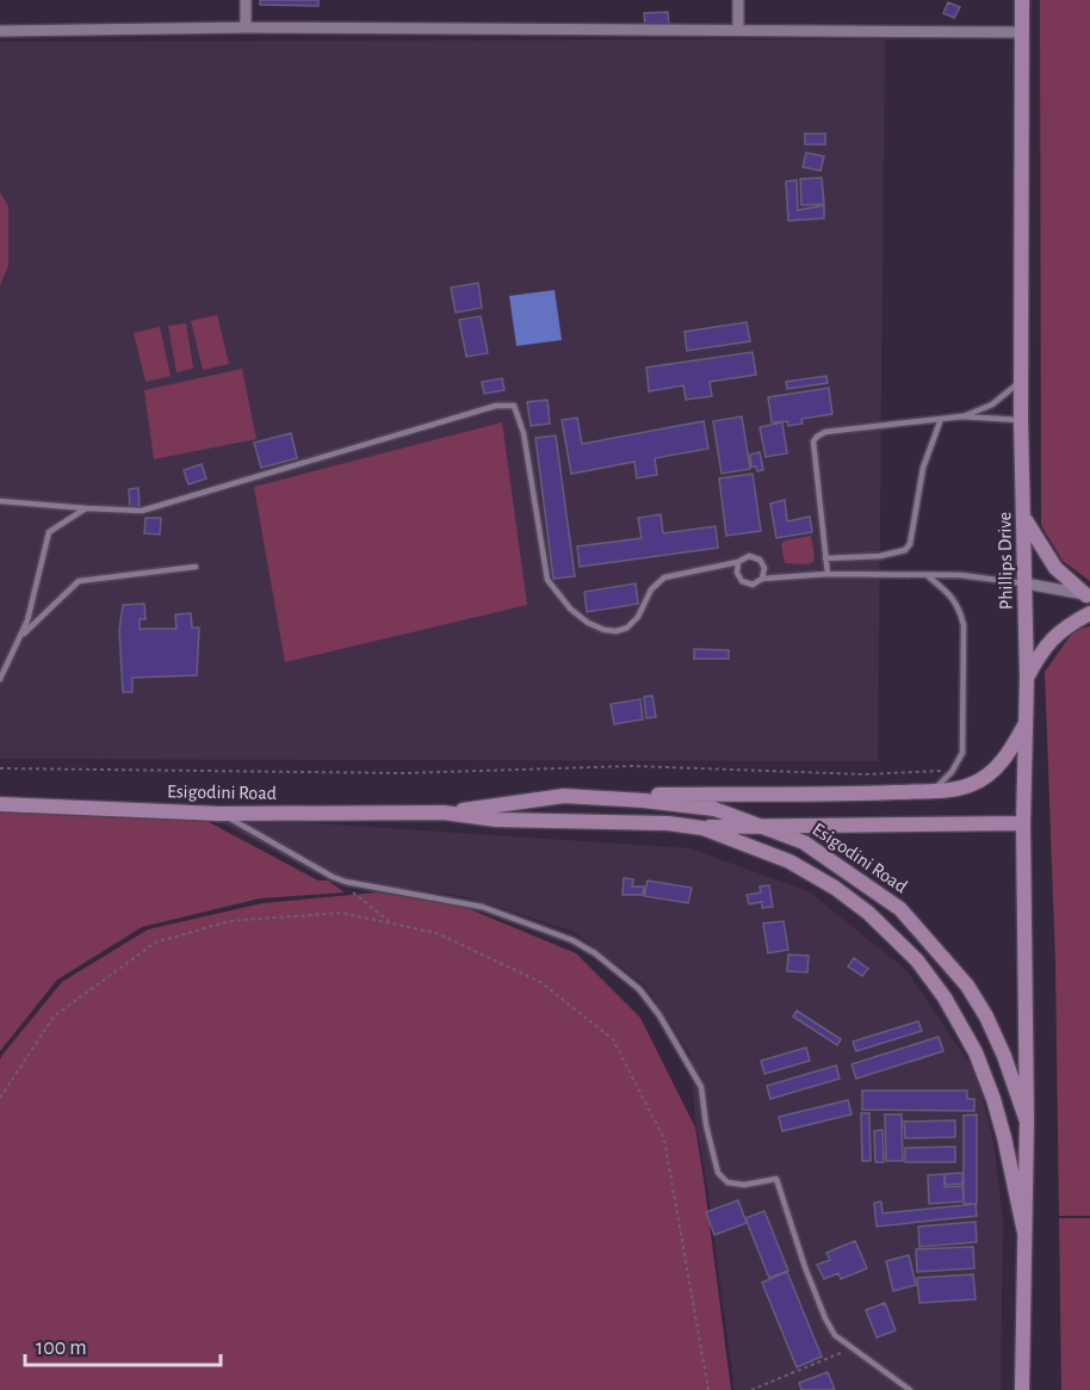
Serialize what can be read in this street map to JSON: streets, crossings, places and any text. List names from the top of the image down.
{
  "streets": {
    "main road": ["Phillips Drive", "Esigodini Road"]
  },
  "crossings": [
    ["Phillips Drive", "Esigodini Road"]
  ],
  "scale_bar": "100 m"
}
